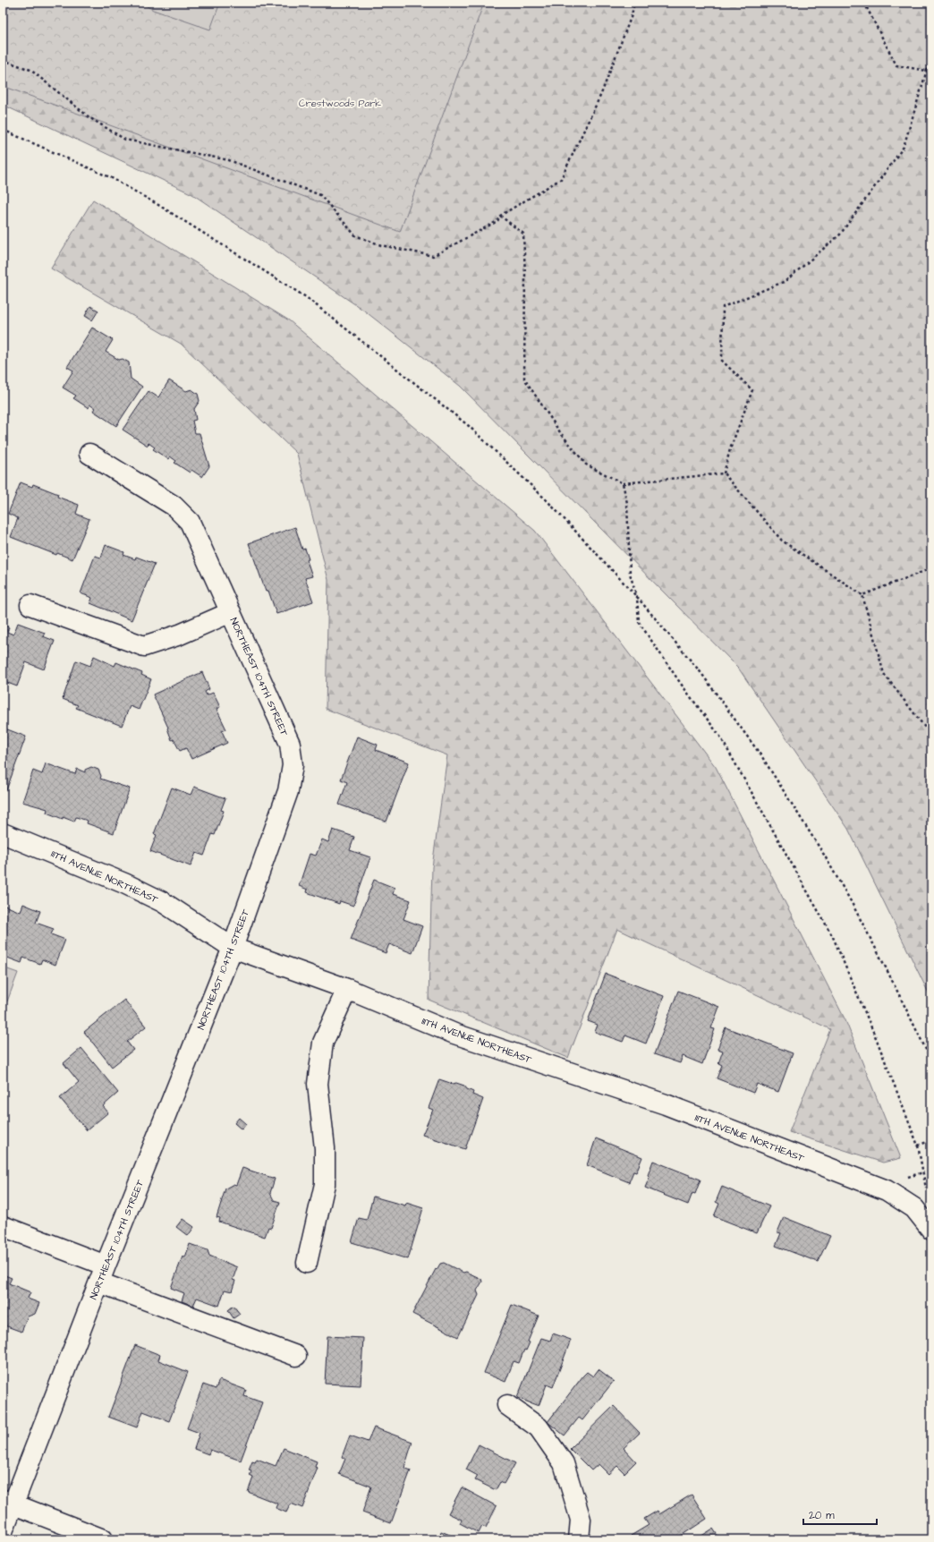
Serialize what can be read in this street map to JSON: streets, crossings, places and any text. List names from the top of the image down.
{
  "streets": {
    "street": ["NORTHEAST 104TH STREET", "111TH AVENUE NORTHEAST"]
  },
  "crossings": [
    ["NORTHEAST 104TH STREET", "111TH AVENUE NORTHEAST"]
  ],
  "parks": ["Crestwoods Park"],
  "scale_bar": "20 m"
}
